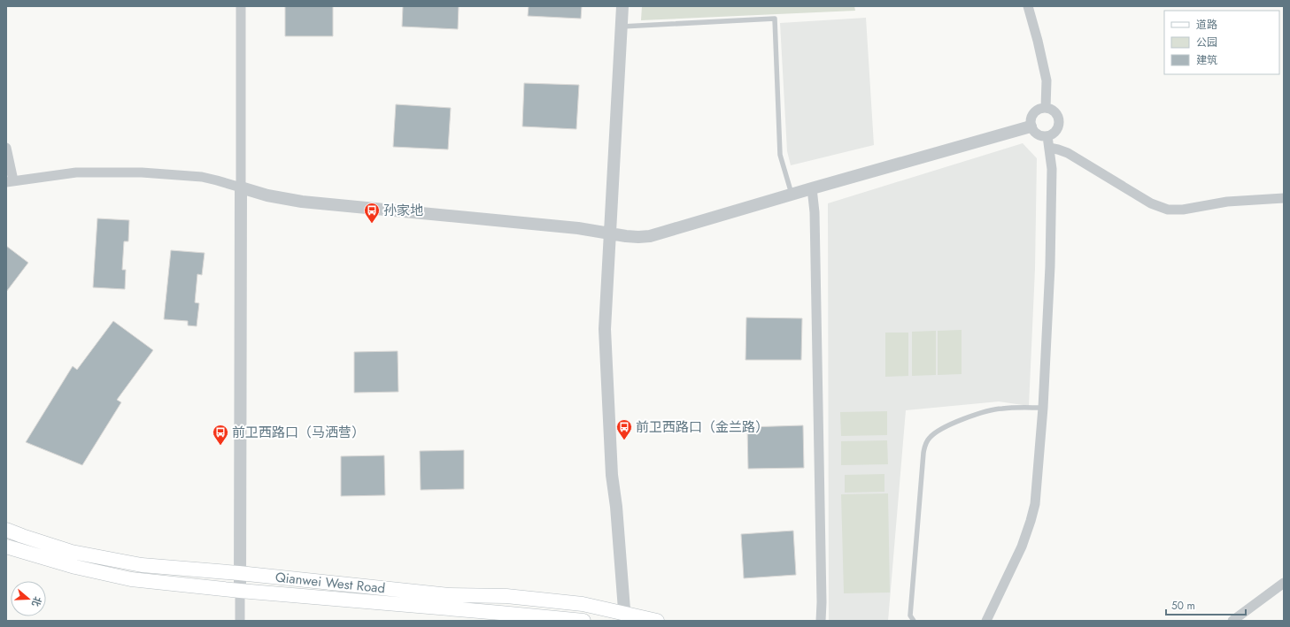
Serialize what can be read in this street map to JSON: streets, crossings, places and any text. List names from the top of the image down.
{
  "streets": {
    "main road": ["Qianwei West Road"]
  },
  "places": {
    "bus stop": ["孙家地", "前卫西路口（金兰路）", "前卫西路口（马洒营）"]
  },
  "legend": ["道路", "公园", "建筑"],
  "scale_bar": "50 m",
  "north": "right"
}
